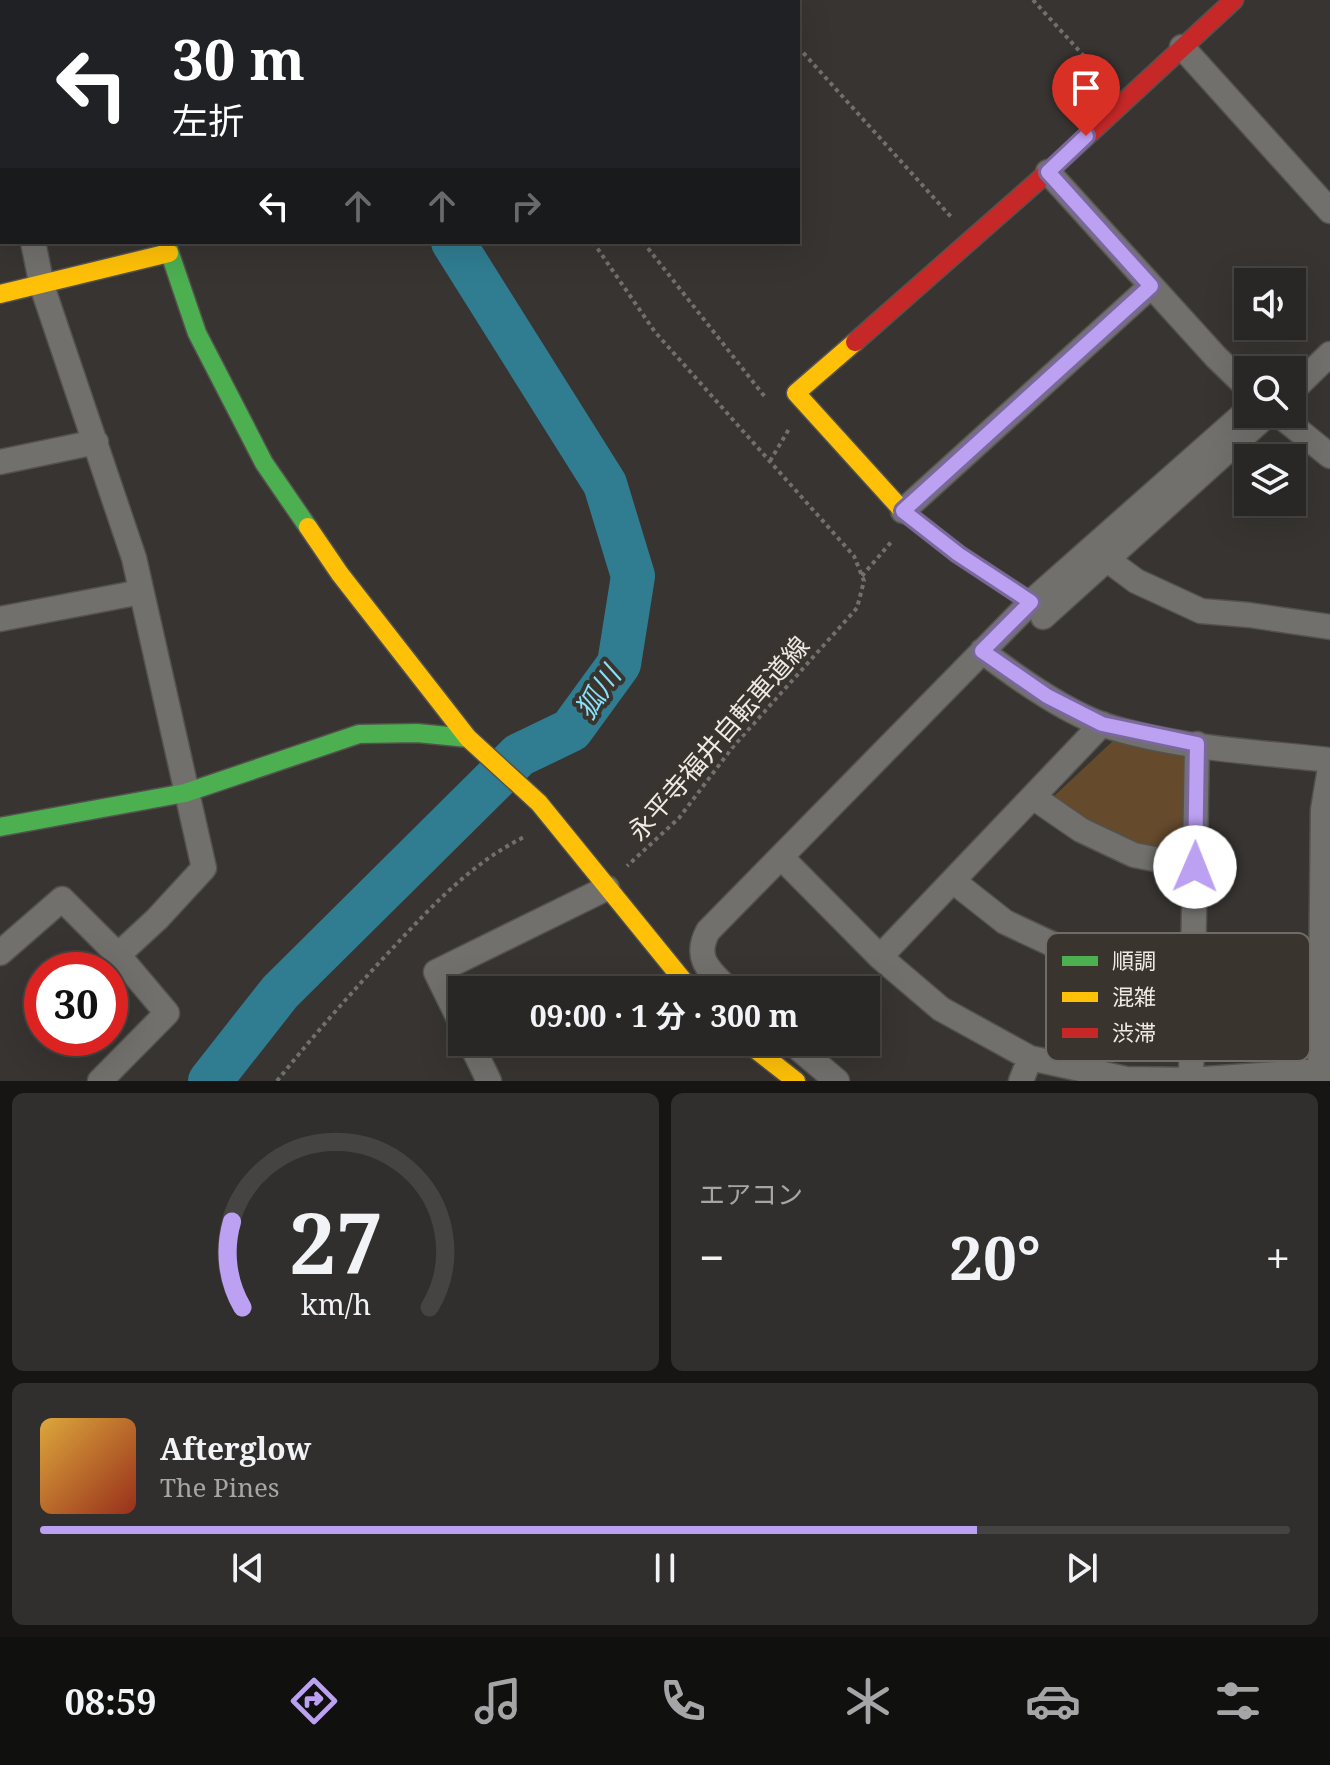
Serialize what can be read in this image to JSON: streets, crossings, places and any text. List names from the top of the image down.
{
  "streets": {
    "path": ["永平寺福井自転車道線"]
  },
  "water": ["狐川"],
  "legend": ["順調", "混雑", "渋滞"],
  "page": {
    "turn": ["30 m", "左折"],
    "limit": "30",
    "trip": "09:00 · 1 分 · 300 m",
    "tile": "エアコン",
    "heat": ["−", "20°", "+"],
    "song": ["Afterglow", "The Pines"],
    "tabs": "08:59",
    "gauge": ["27", "km/h"]
  }
}
